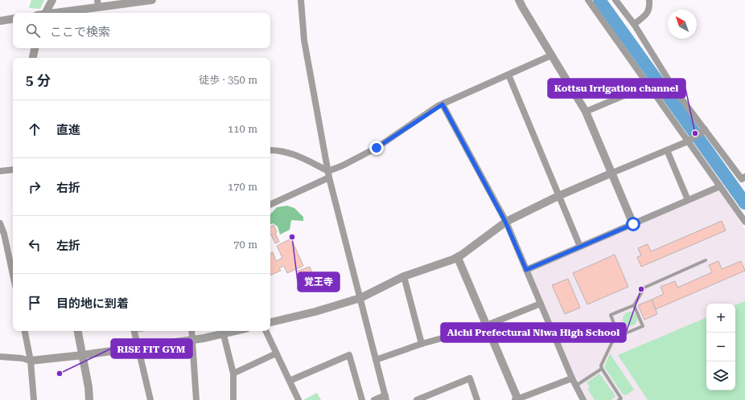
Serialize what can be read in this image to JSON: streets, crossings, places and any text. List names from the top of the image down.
{
  "places": [
    "Kottsu Irrigation channel",
    "覚王寺",
    "Aichi Prefectural Niwa High School",
    "RISE FIT GYM"
  ],
  "north": "top left",
  "page": {
    "search": "ここで検索",
    "heading": ["5 分", "徒歩 · 350 m"],
    "list": [
      ["直進", "110 m"],
      ["右折", "170 m"],
      ["左折", "70 m"],
      "目的地に到着"
    ],
    "map_buttons": ["+", "−"]
  }
}
